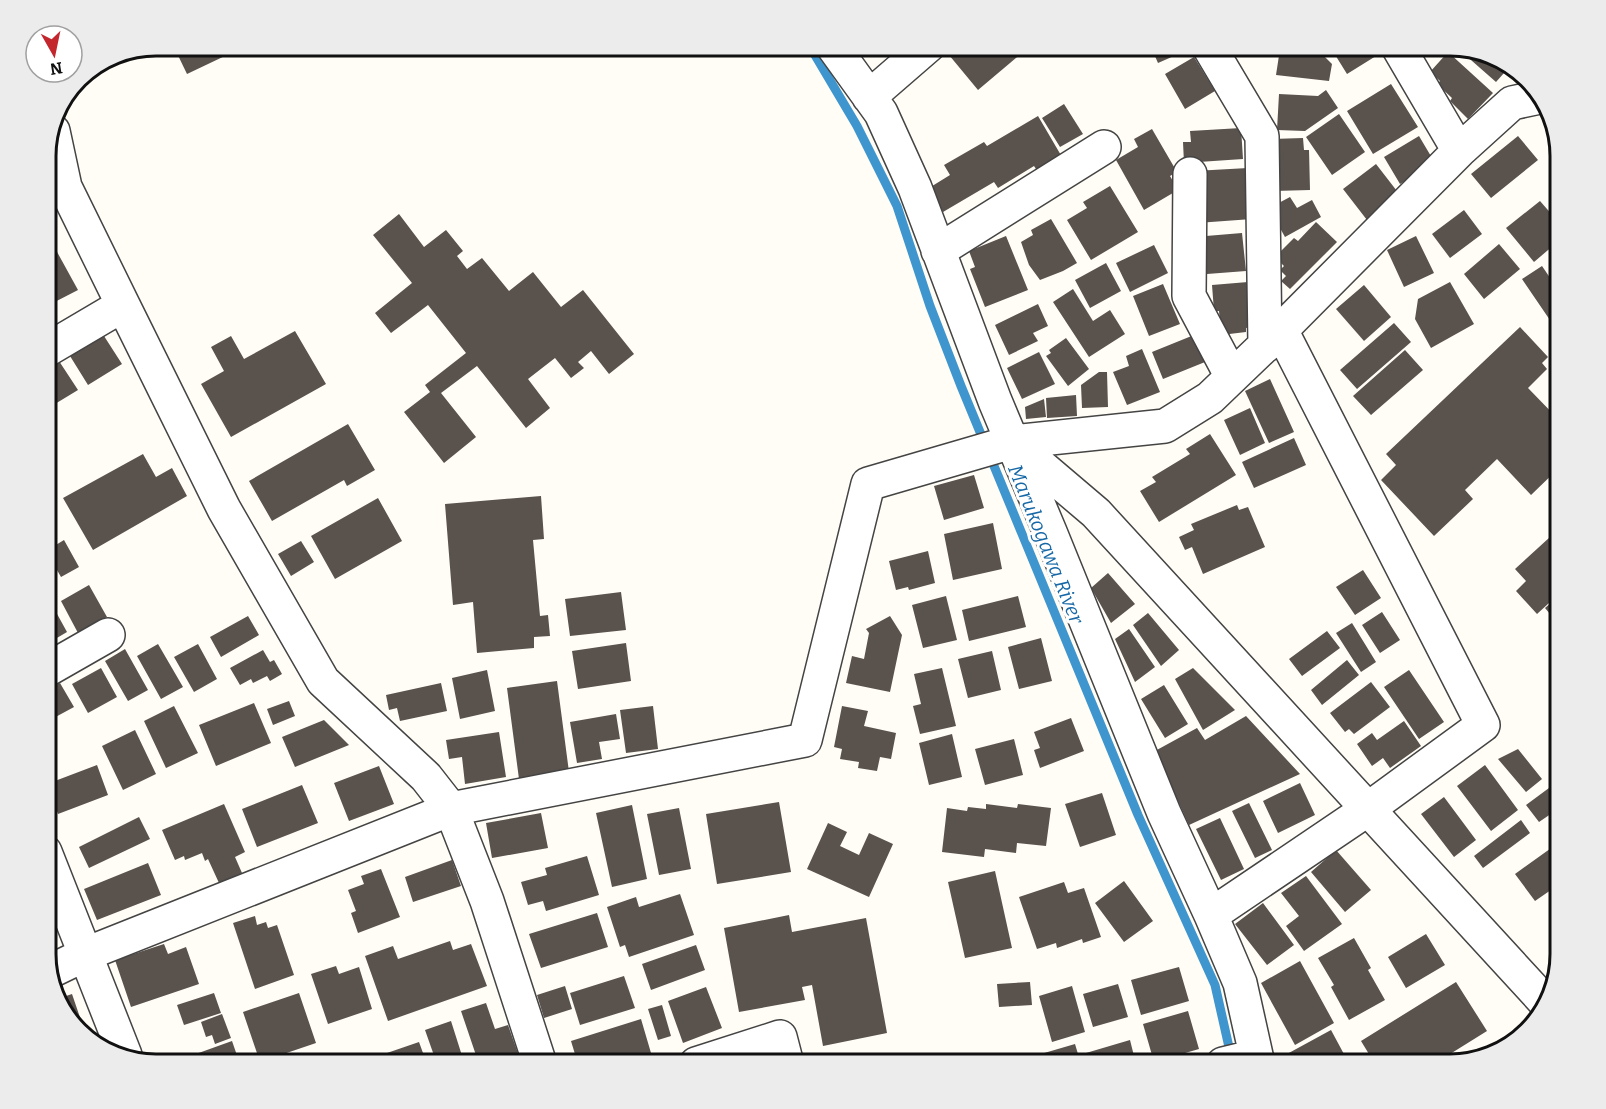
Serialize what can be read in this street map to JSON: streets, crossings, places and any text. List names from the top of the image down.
{
  "water": ["Marukogawa River"],
  "north": "bottom"
}
